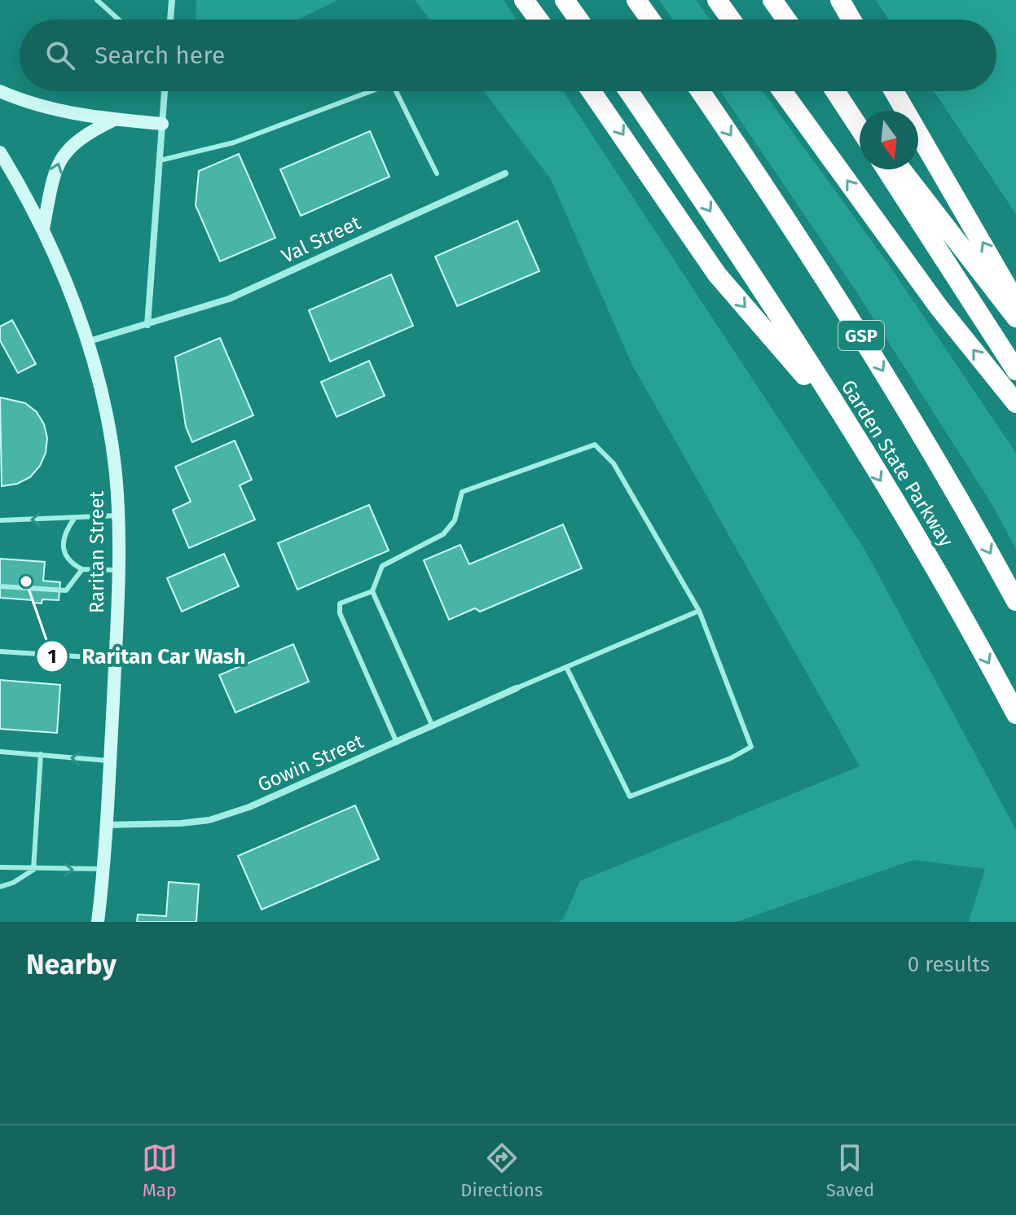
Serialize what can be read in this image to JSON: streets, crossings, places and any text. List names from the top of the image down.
{
  "streets": {
    "highway": ["GSP", "Garden State Parkway"],
    "street": ["Val Street", "Raritan Street", "Gowin Street"]
  },
  "crossings": [
    ["Raritan Street", "Gowin Street"]
  ],
  "places": ["Raritan Car Wash"],
  "north": "bottom",
  "page": {
    "search": "Search here",
    "heading": ["Nearby", "0 results"],
    "nav": ["Map", "Directions", "Saved"]
  }
}
